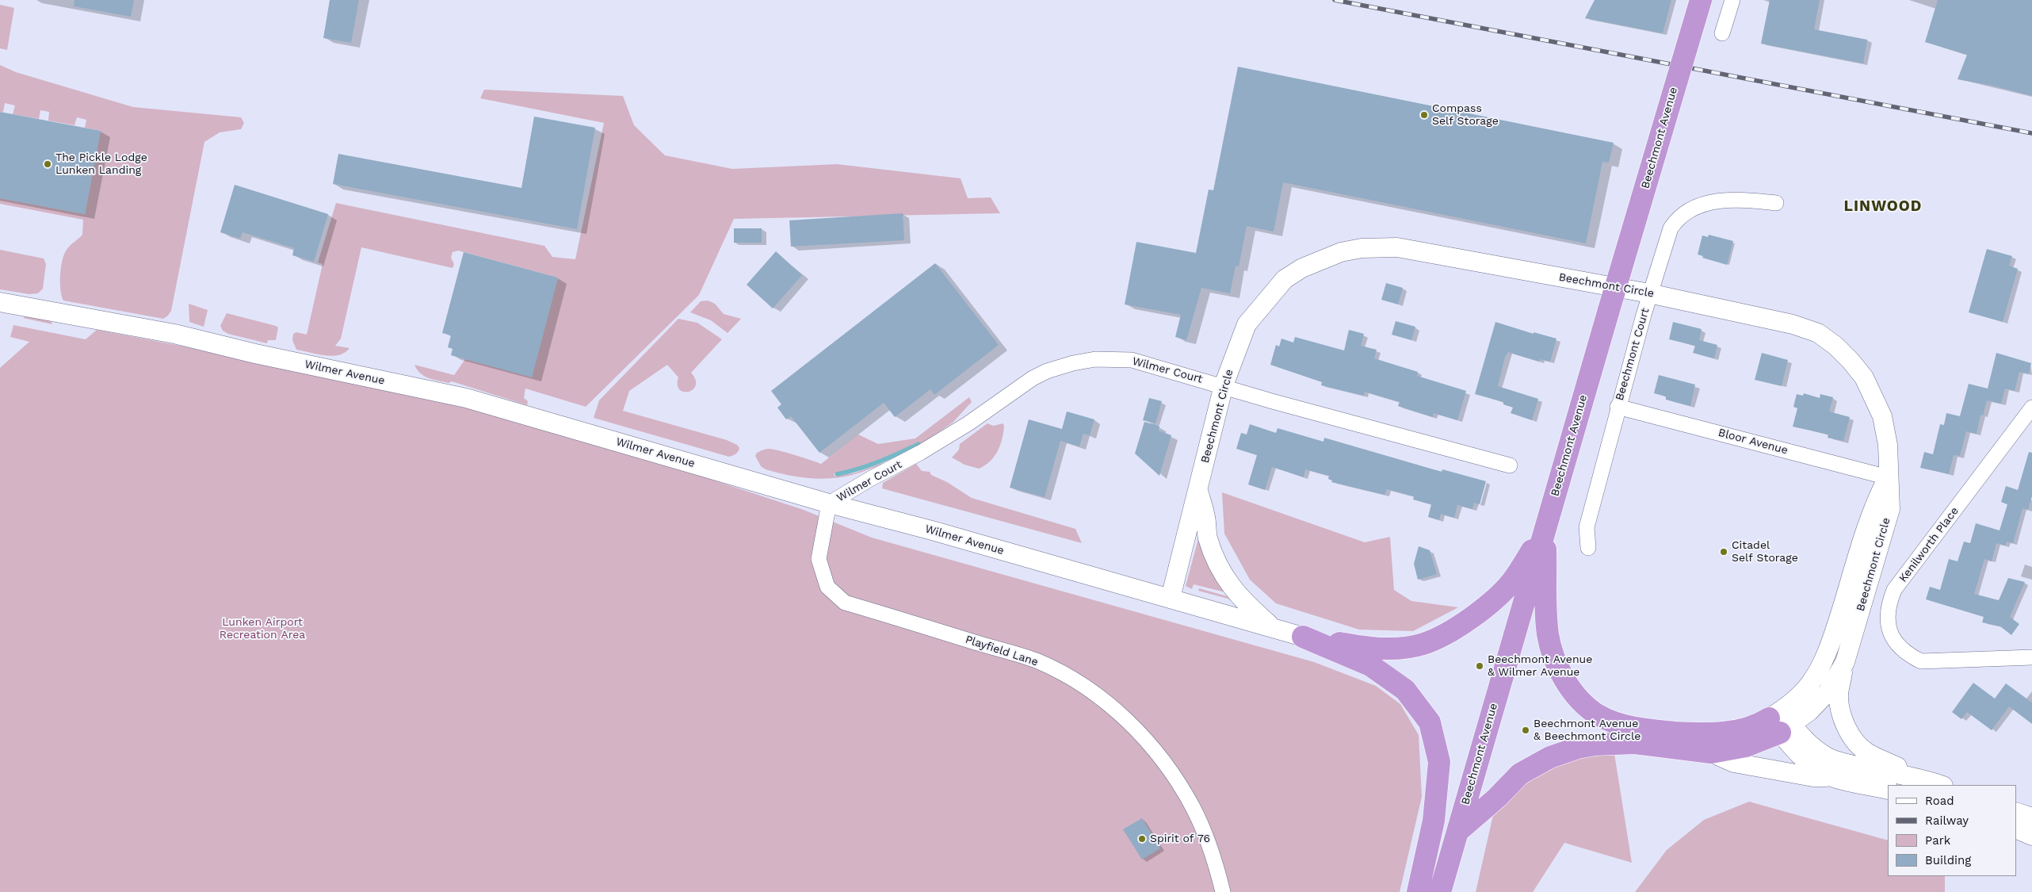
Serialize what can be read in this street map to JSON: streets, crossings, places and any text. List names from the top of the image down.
{
  "streets": {
    "highway": ["Beechmont Avenue"],
    "street": [
      "Beechmont Circle",
      "Beechmont Court",
      "Wilmer Court",
      "Wilmer Avenue",
      "Bloor Avenue",
      "Kenilworth Place",
      "Playfield Lane"
    ]
  },
  "crossings": [
    ["Beechmont Circle", "Beechmont Court"],
    ["Beechmont Circle", "Wilmer Court"],
    ["Beechmont Circle", "Wilmer Avenue"],
    ["Beechmont Circle", "Bloor Avenue"],
    ["Beechmont Court", "Bloor Avenue"],
    ["Wilmer Court", "Wilmer Avenue"],
    ["Wilmer Court", "Playfield Lane"],
    ["Wilmer Avenue", "Playfield Lane"]
  ],
  "districts": ["LINWOOD"],
  "parks": ["Lunken Airport Recreation Area"],
  "places": [
    "Compass Self Storage",
    "The Pickle Lodge Lunken Landing",
    "Citadel Self Storage",
    "Beechmont Avenue & Wilmer Avenue",
    "Beechmont Avenue & Beechmont Circle",
    "Spirit of 76"
  ],
  "legend": [
    "Road",
    "Railway",
    "Park",
    "Building"
  ]
}
